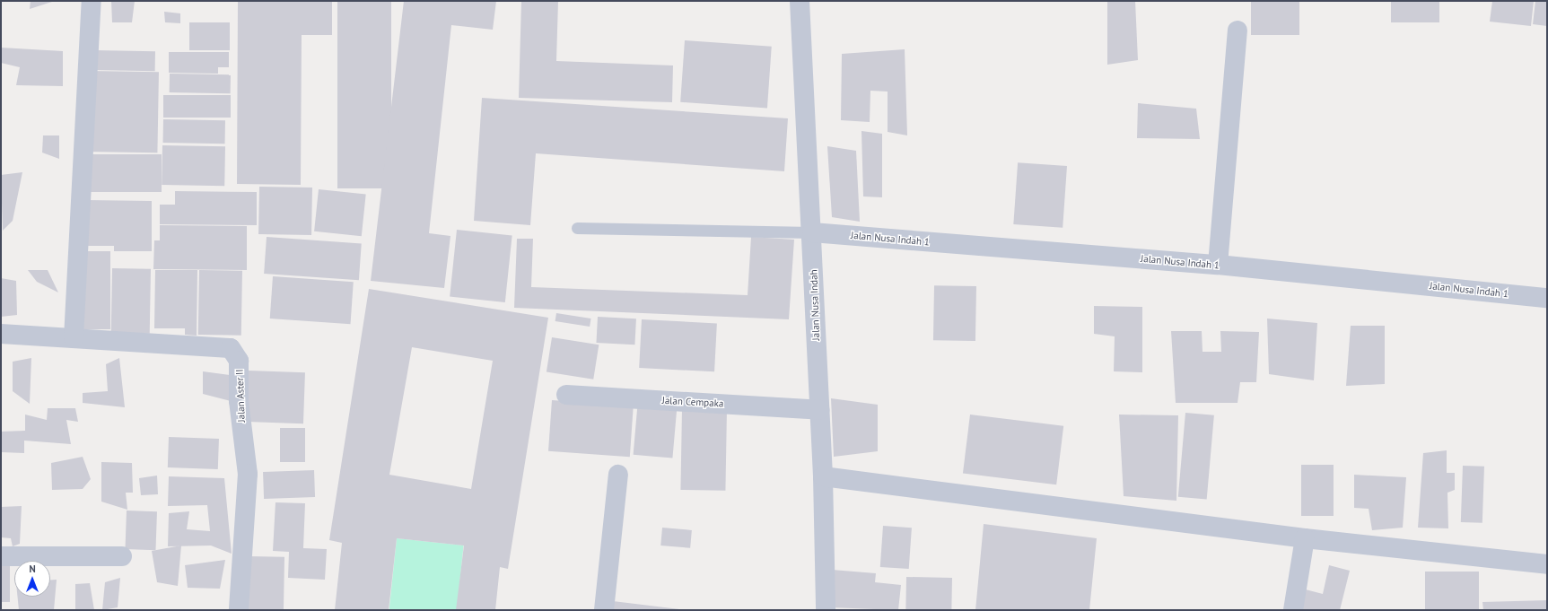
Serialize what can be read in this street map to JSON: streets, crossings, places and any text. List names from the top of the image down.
{
  "streets": {
    "street": [
      "Jalan Nusa Indah 1",
      "Jalan Nusa Indah",
      "Jalan Aster II",
      "Jalan Cempaka"
    ]
  },
  "crossings": [
    ["Jalan Nusa Indah 1", "Jalan Nusa Indah"],
    ["Jalan Nusa Indah", "Jalan Cempaka"]
  ],
  "north": "top"
}
